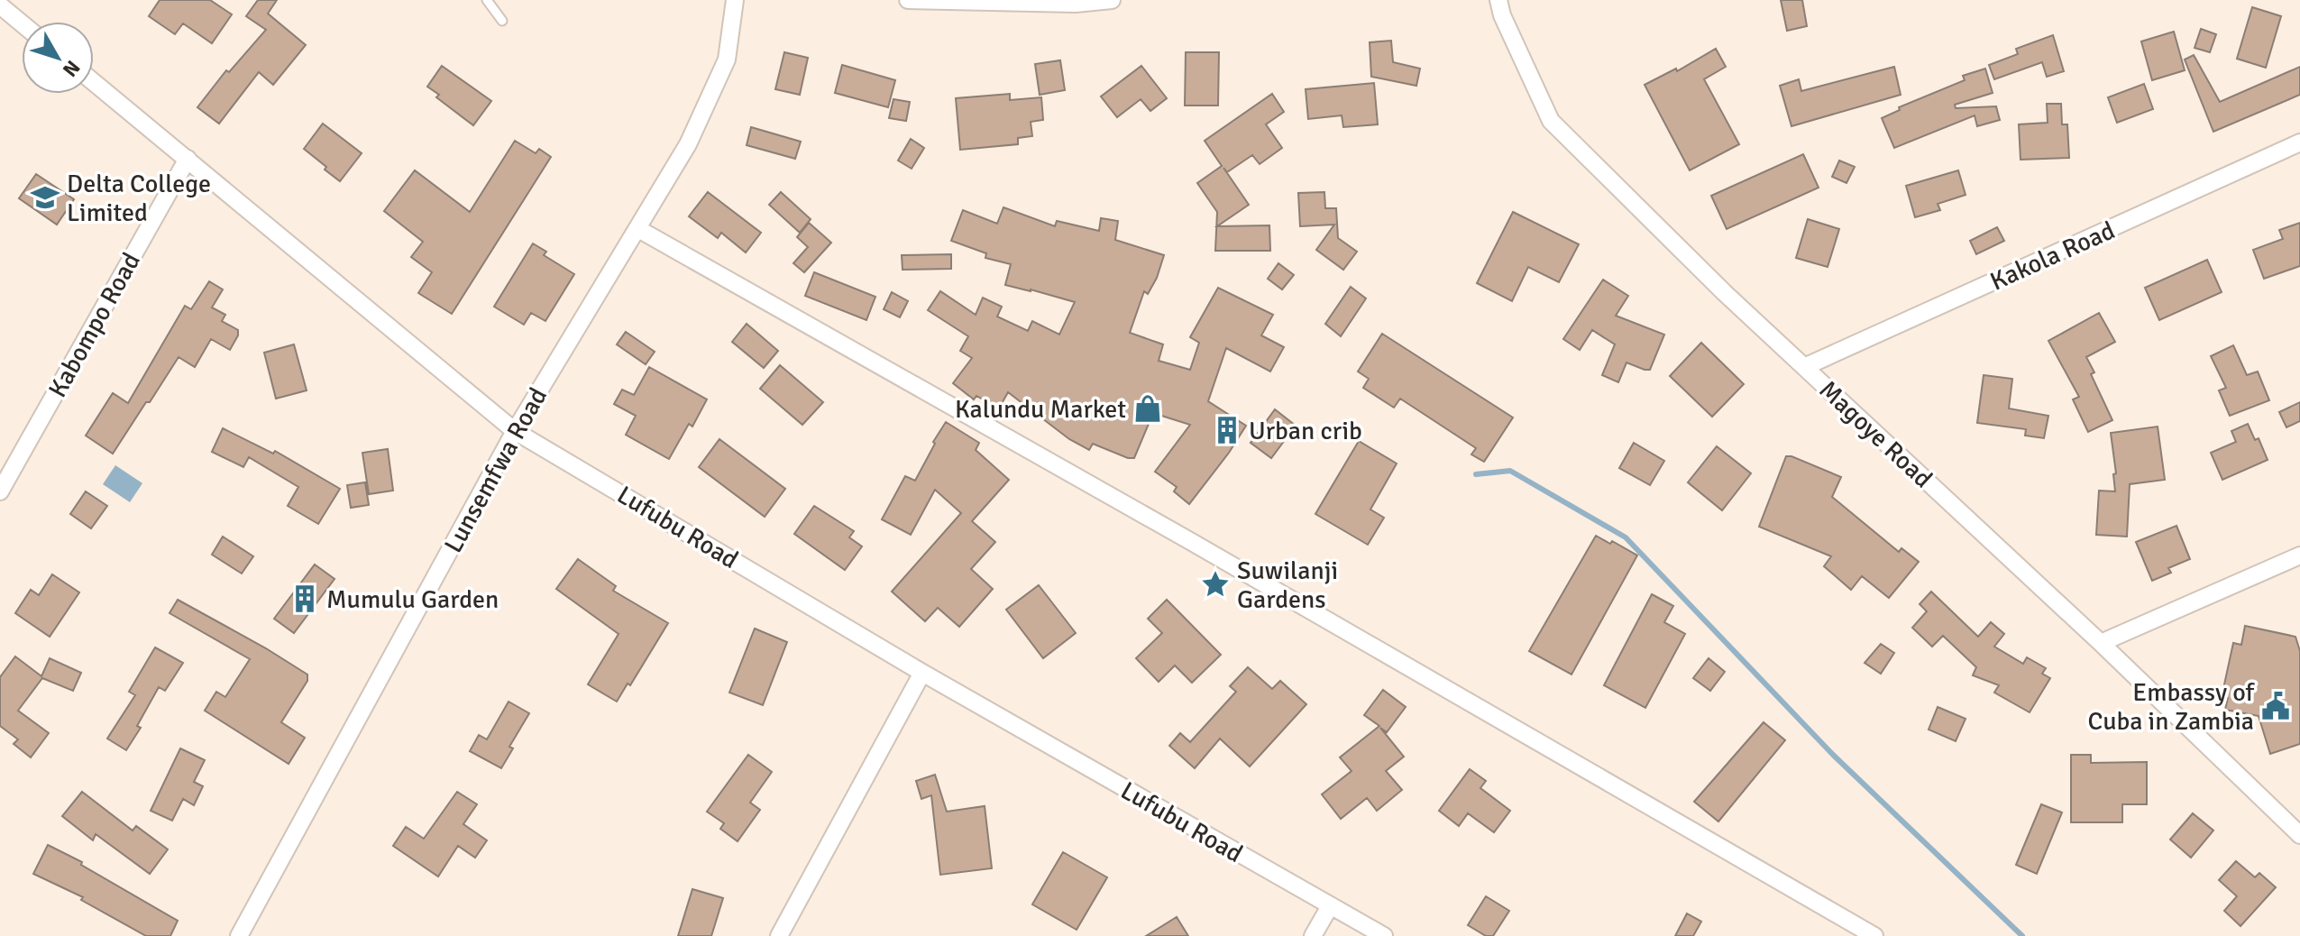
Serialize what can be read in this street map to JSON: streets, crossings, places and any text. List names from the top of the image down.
{
  "streets": {
    "street": [
      "Kakola Road",
      "Kabompo Road",
      "Magoye Road",
      "Lunsemfwa Road",
      "Lufubu Road"
    ]
  },
  "crossings": [
    ["Kakola Road", "Magoye Road"],
    ["Kabompo Road", "Lufubu Road"],
    ["Lunsemfwa Road", "Lufubu Road"]
  ],
  "places": {
    "school or university": ["Delta College Limited"],
    "shop": ["Kalundu Market"],
    "building": ["Urban crib", "Mumulu Garden"],
    "place": ["Suwilanji Gardens"],
    "public building": ["Embassy of Cuba in Zambia"]
  },
  "north": "bottom right"
}
